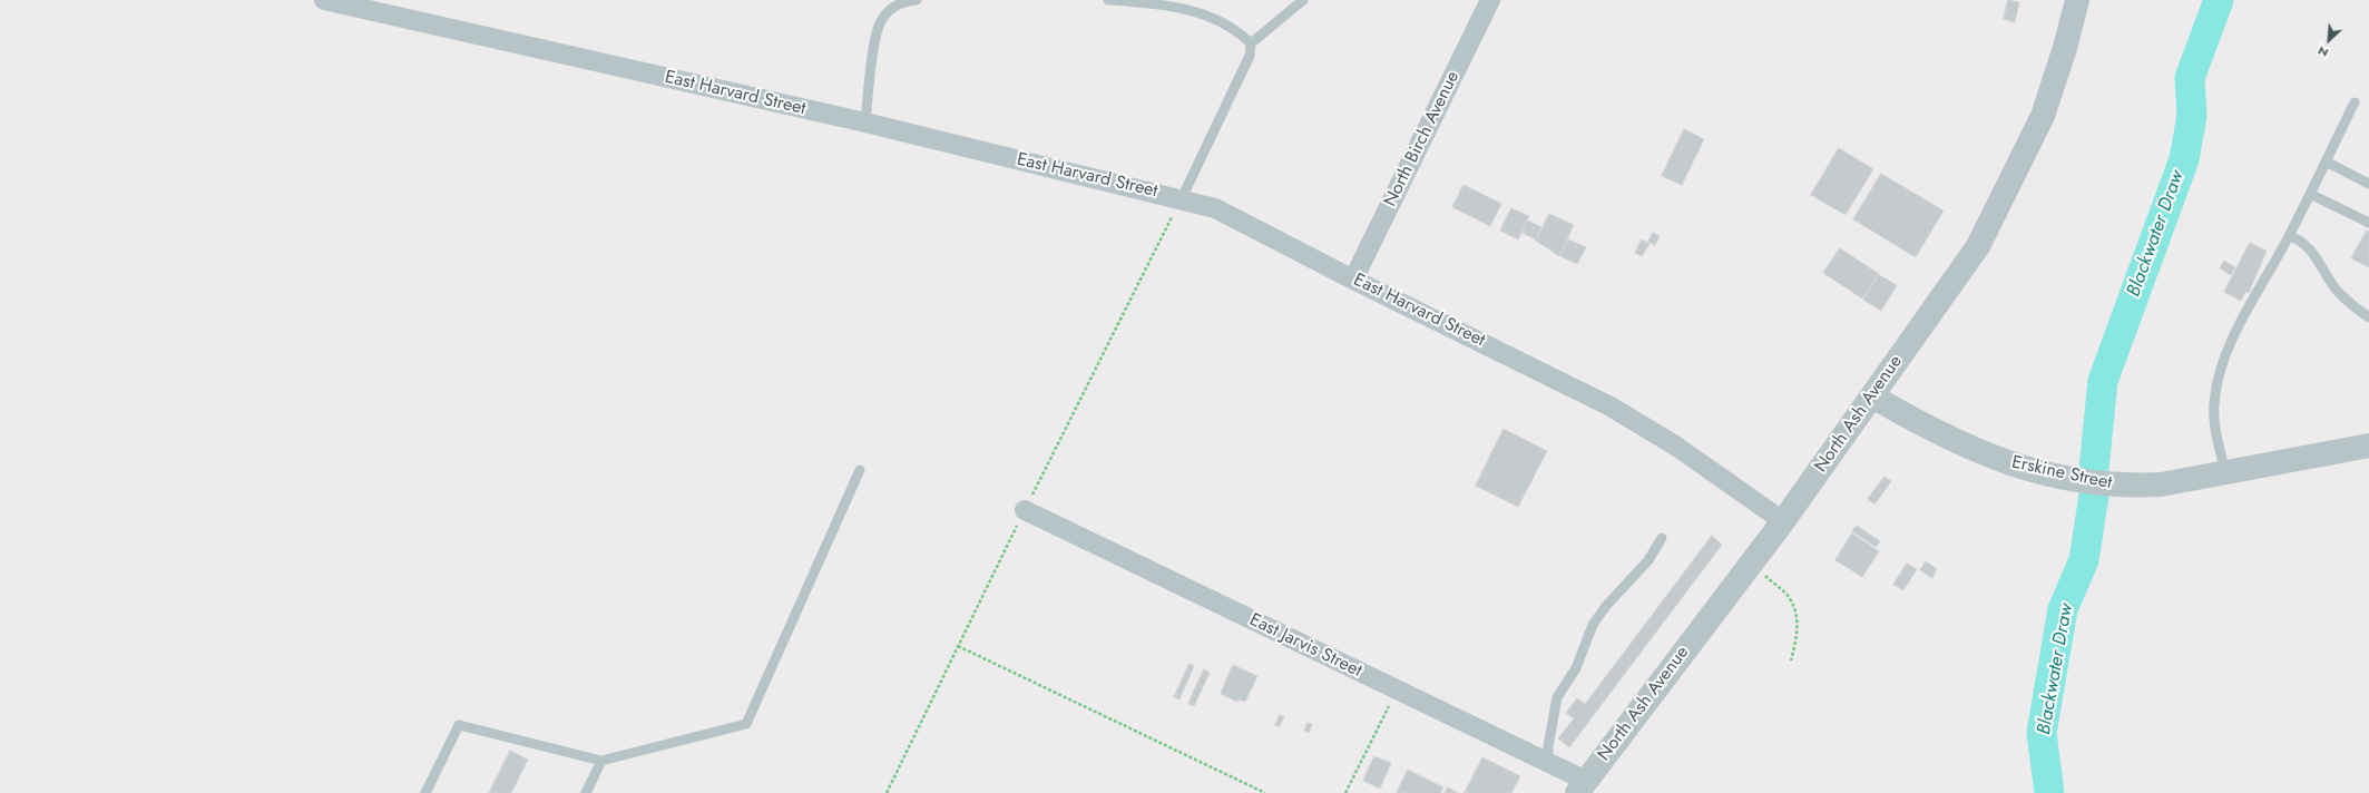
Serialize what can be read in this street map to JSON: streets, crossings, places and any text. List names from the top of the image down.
{
  "streets": {
    "street": [
      "East Harvard Street",
      "North Birch Avenue",
      "North Ash Avenue",
      "Erskine Street",
      "East Jarvis Street"
    ]
  },
  "crossings": [
    ["East Harvard Street", "North Birch Avenue"],
    ["East Harvard Street", "North Ash Avenue"],
    ["North Ash Avenue", "Erskine Street"],
    ["North Ash Avenue", "East Jarvis Street"]
  ],
  "water": ["Blackwater Draw"],
  "north": "bottom left"
}
